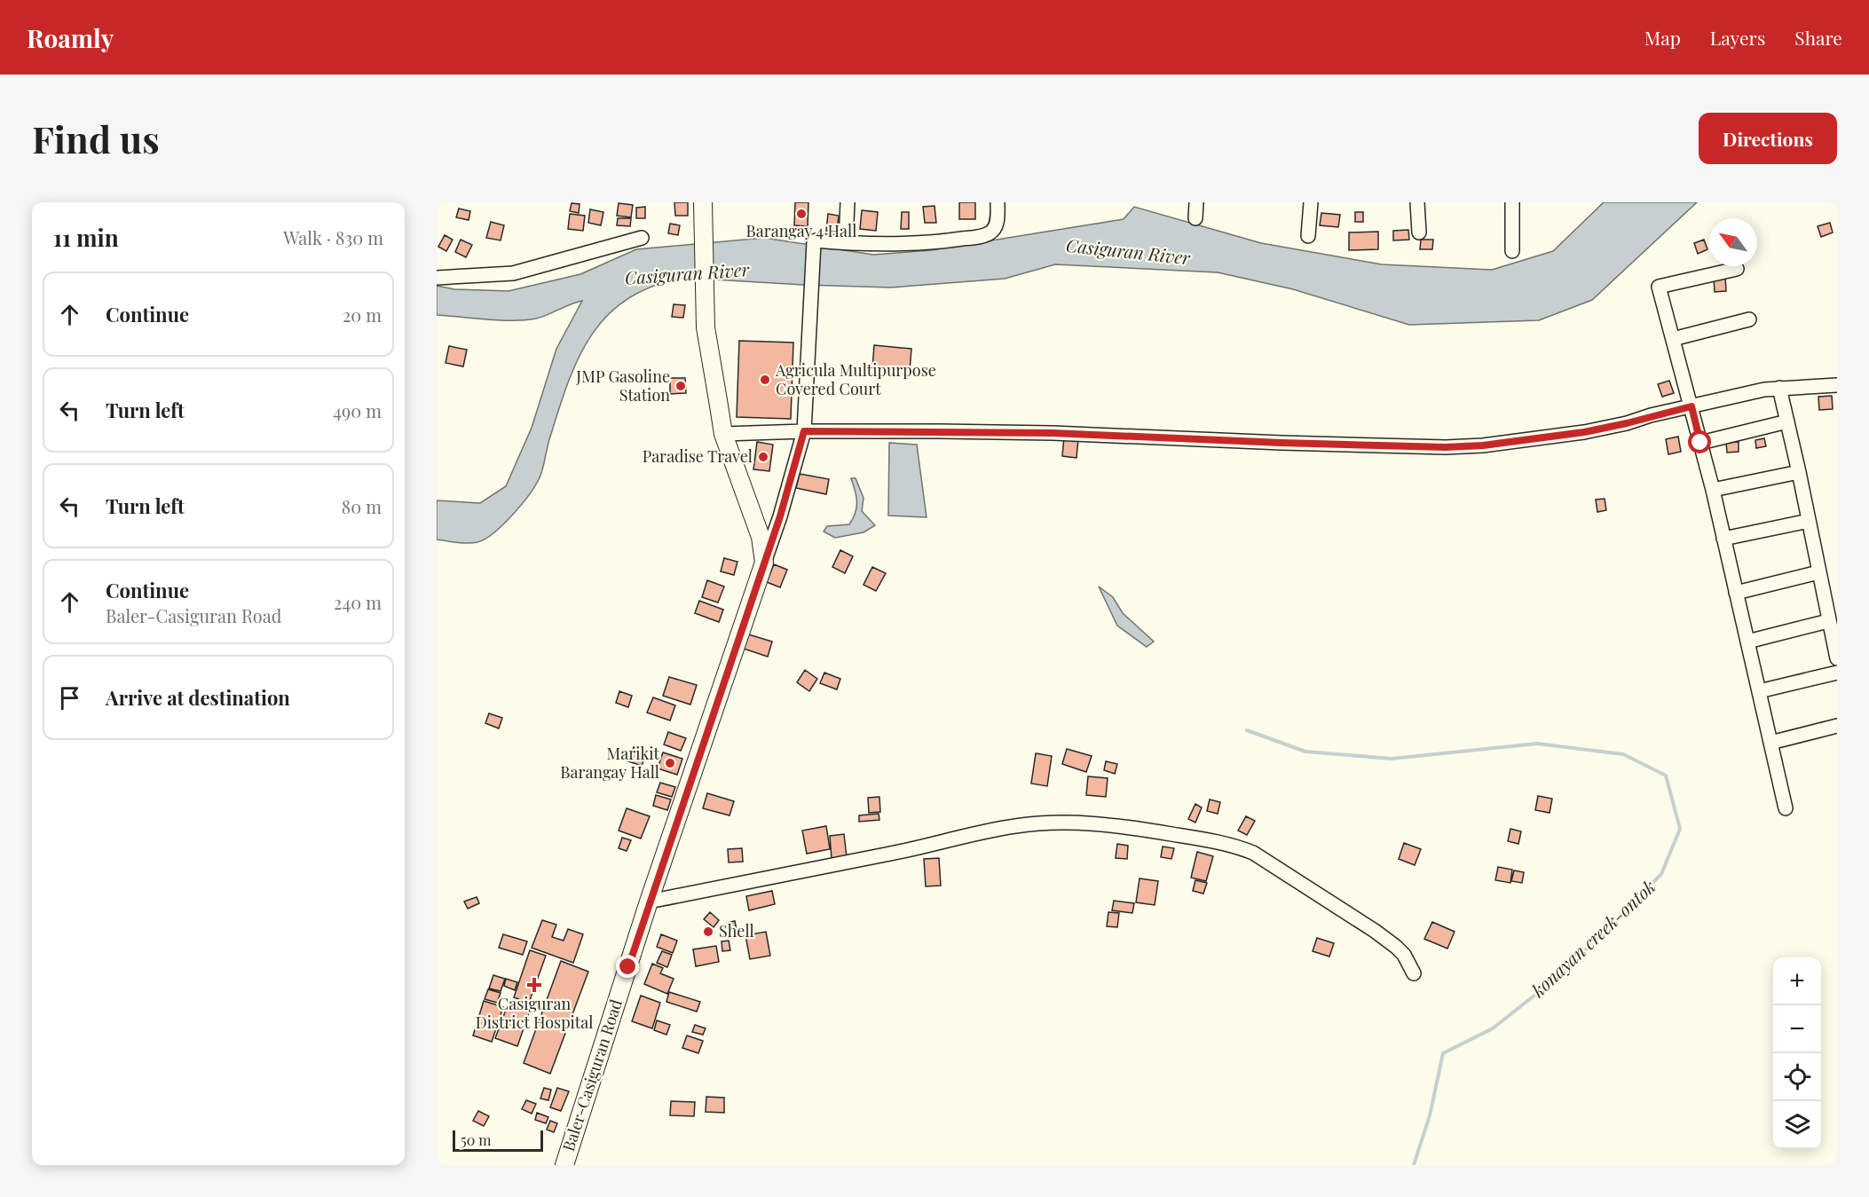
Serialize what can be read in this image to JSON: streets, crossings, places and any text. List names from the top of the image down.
{
  "streets": {
    "main road": ["Baler-Casiguran Road"]
  },
  "water": ["Casiguran River", "konayan creek-ontok"],
  "places": {
    "other": [
      "Barangay 4 Hall",
      "Agricula Multipurpose Covered Court",
      "JMP Gasoline Station",
      "Paradise Travel",
      "Marikit Barangay Hall",
      "Shell"
    ],
    "health": ["Casiguran District Hospital"]
  },
  "scale_bar": "50 m",
  "north": "top left",
  "page": {
    "header": "Roamly",
    "nav": ["Map", "Layers", "Share"],
    "buttons": "Directions",
    "title": "Find us",
    "heading": ["11 min", "Walk · 830 m"],
    "list": [
      ["Continue", "20 m"],
      ["Turn left", "490 m"],
      ["Turn left", "80 m"],
      ["Continue", "Baler-Casiguran Road", "240 m"],
      "Arrive at destination"
    ],
    "map_buttons": ["+", "−"],
    "scale": "50 m"
  }
}
